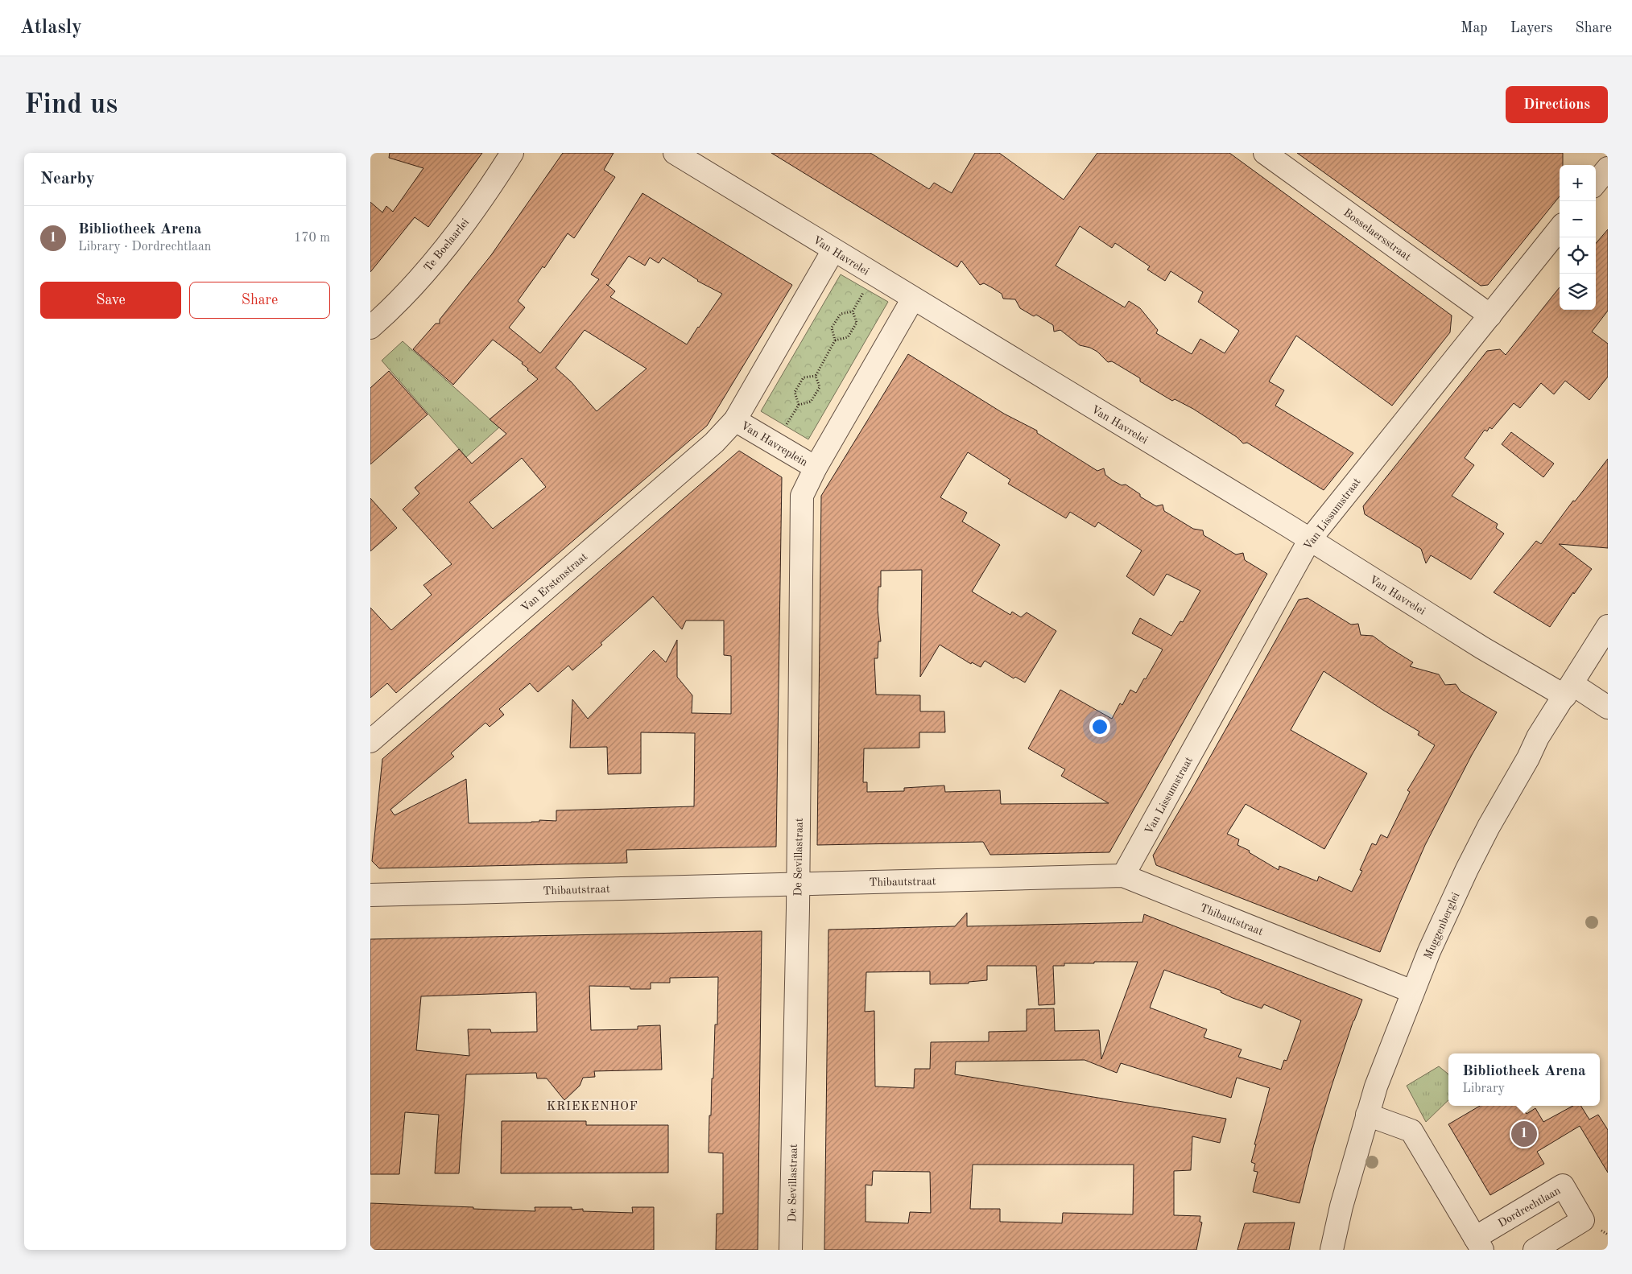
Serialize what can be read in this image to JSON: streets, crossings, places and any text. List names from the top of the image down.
{
  "streets": {
    "street": [
      "Bosselaersstraat",
      "Te Boelaarlei",
      "Van Havrelei",
      "Van Havreplein",
      "Van Lissumstraat",
      "Van Erstenstraat",
      "De Sevillastraat",
      "Thibautstraat",
      "Muggenberglei",
      "Dordrechtlaan"
    ]
  },
  "crossings": [
    ["Bosselaersstraat", "Van Lissumstraat"],
    ["Van Havrelei", "Van Havreplein"],
    ["Van Havrelei", "Van Lissumstraat"],
    ["Van Havrelei", "Muggenberglei"],
    ["Van Havreplein", "Van Erstenstraat"],
    ["Van Havreplein", "De Sevillastraat"],
    ["Van Lissumstraat", "Thibautstraat"],
    ["De Sevillastraat", "Thibautstraat"],
    ["Thibautstraat", "Muggenberglei"],
    ["Muggenberglei", "Dordrechtlaan"]
  ],
  "districts": ["KRIEKENHOF"],
  "page": {
    "header": "Atlasly",
    "nav": ["Map", "Layers", "Share"],
    "buttons": [
      "Directions",
      ["Save", "Share"]
    ],
    "title": "Find us",
    "heading": "Nearby",
    "map_buttons": ["+", "−"],
    "list": [
      {
        "mark": "1",
        "name": "Bibliotheek Arena",
        "note": "Library · Dordrechtlaan",
        "value": "170 m"
      }
    ],
    "popup": ["Bibliotheek Arena", "Library"],
    "pins": "1"
  }
}
